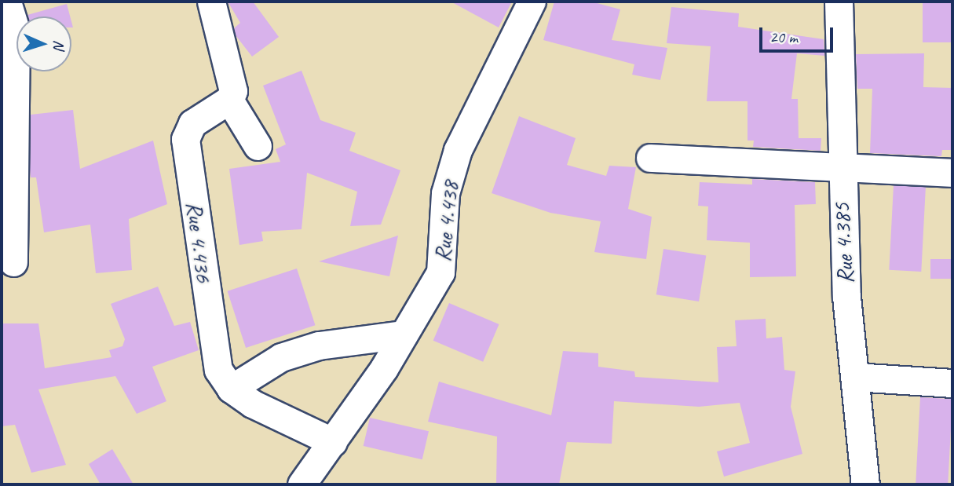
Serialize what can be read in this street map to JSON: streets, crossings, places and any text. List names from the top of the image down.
{
  "streets": {
    "street": ["Rue 4.438", "Rue 4.436", "Rue 4.385"]
  },
  "scale_bar": "20 m",
  "north": "right"
}
